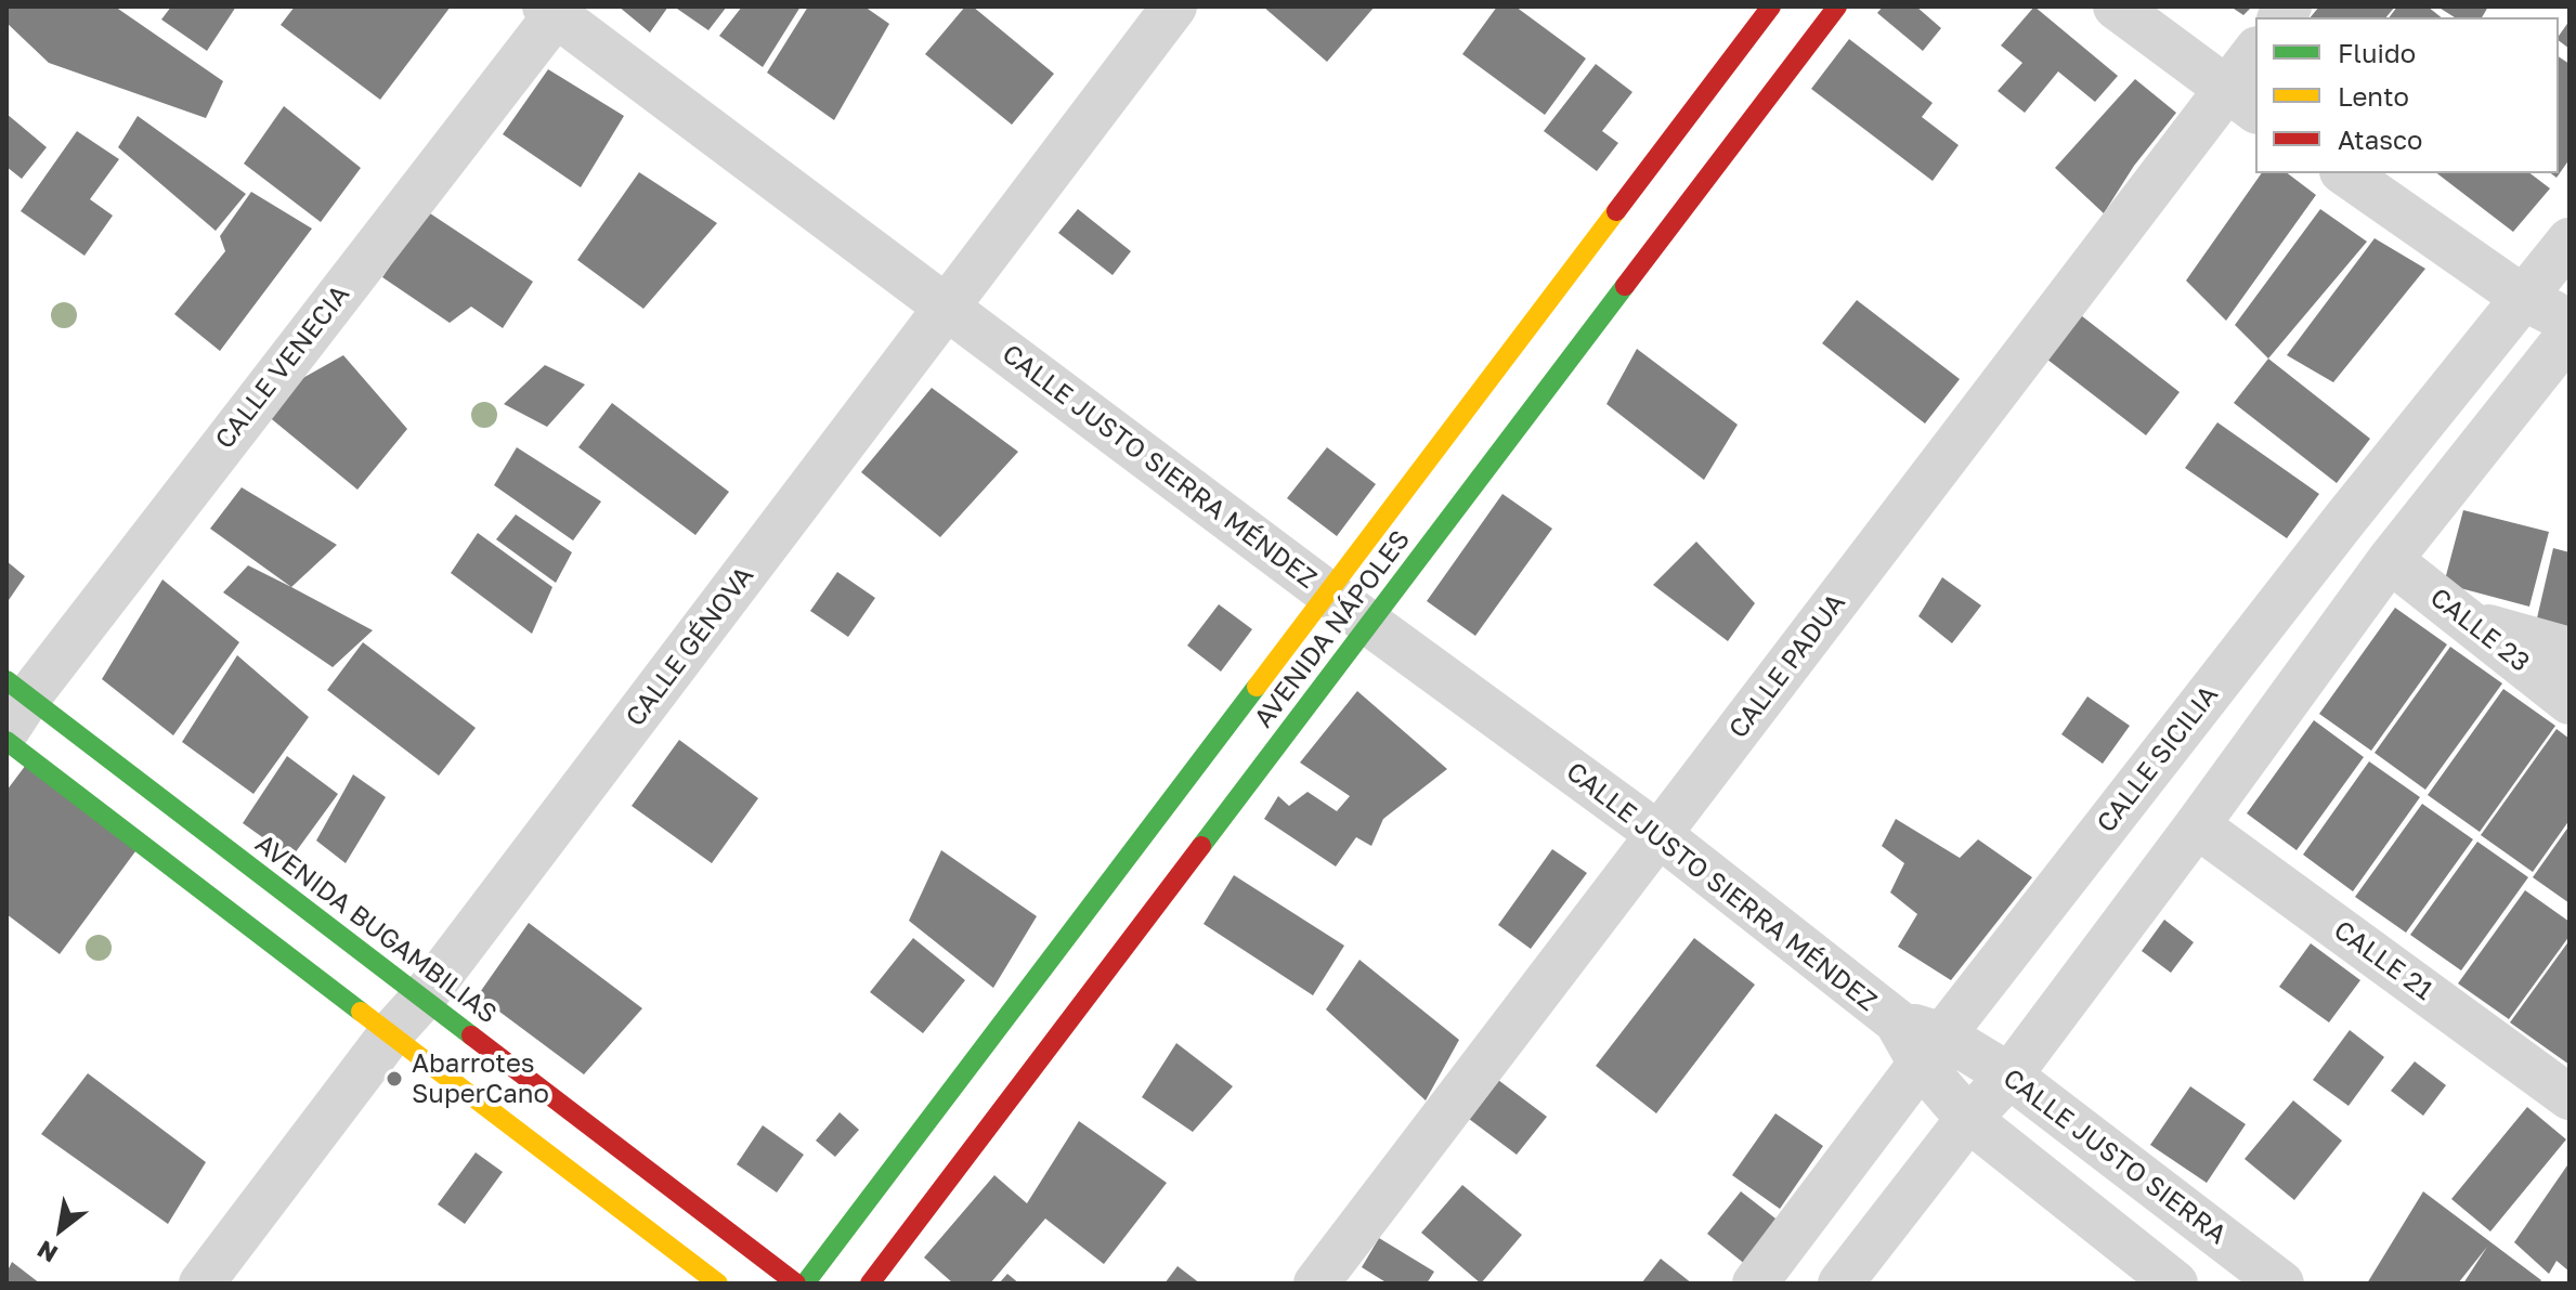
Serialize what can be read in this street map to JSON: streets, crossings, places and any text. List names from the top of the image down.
{
  "streets": {
    "main road": ["AVENIDA NÁPOLES", "AVENIDA BUGAMBILIAS"],
    "street": [
      "CALLE VENECIA",
      "CALLE JUSTO SIERRA MÉNDEZ",
      "CALLE 23",
      "CALLE GÉNOVA",
      "CALLE PADUA",
      "CALLE SICILIA",
      "CALLE 21",
      "CALLE JUSTO SIERRA"
    ]
  },
  "crossings": [
    ["CALLE VENECIA", "CALLE JUSTO SIERRA MÉNDEZ"],
    ["CALLE VENECIA", "AVENIDA BUGAMBILIAS"],
    ["CALLE JUSTO SIERRA MÉNDEZ", "AVENIDA NÁPOLES"],
    ["CALLE JUSTO SIERRA MÉNDEZ", "CALLE GÉNOVA"],
    ["CALLE JUSTO SIERRA MÉNDEZ", "CALLE PADUA"],
    ["CALLE JUSTO SIERRA MÉNDEZ", "CALLE SICILIA"],
    ["CALLE JUSTO SIERRA MÉNDEZ", "CALLE JUSTO SIERRA"],
    ["CALLE GÉNOVA", "AVENIDA BUGAMBILIAS"],
    ["CALLE SICILIA", "CALLE JUSTO SIERRA"]
  ],
  "places": ["Abarrotes SuperCano"],
  "legend": ["Fluido", "Lento", "Atasco"],
  "north": "bottom left"
}
